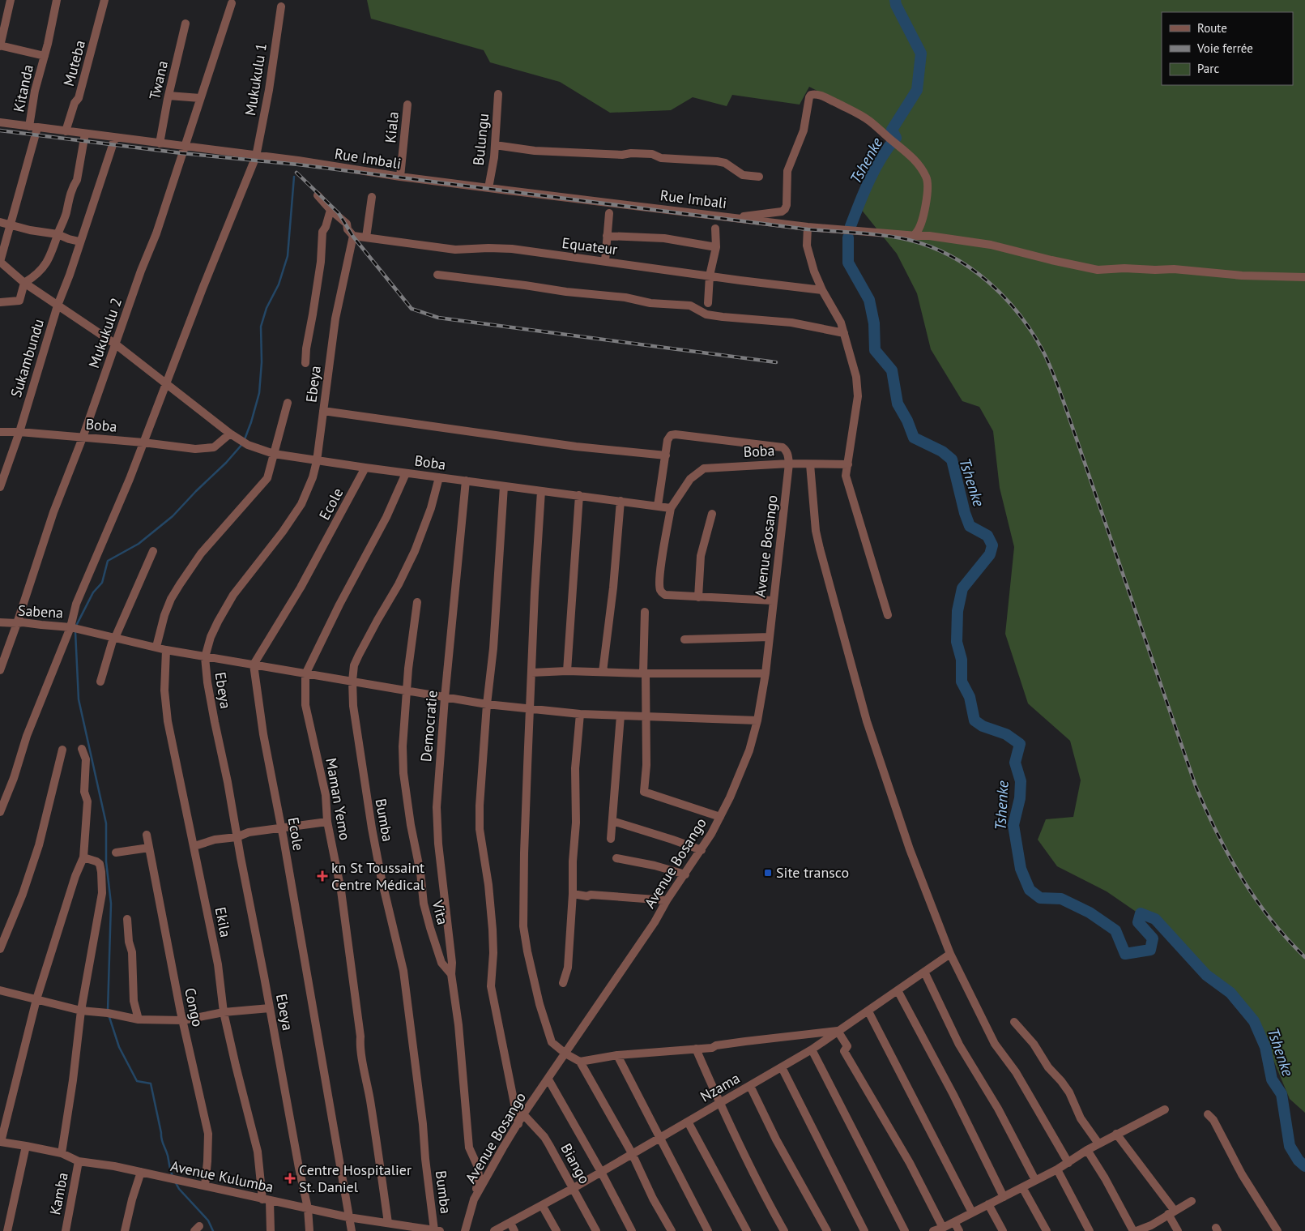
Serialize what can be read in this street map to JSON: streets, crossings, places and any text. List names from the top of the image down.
{
  "streets": {
    "street": [
      "Muteba",
      "Mukukulu 1",
      "Twana",
      "Kitanda",
      "Kiala",
      "Bulungu",
      "Rue Imbali",
      "Equateur",
      "Mukukulu 2",
      "Sukambundu",
      "Ebeya",
      "Boba",
      "Ecole",
      "Avenue Bosango",
      "Sabena",
      "Democratie",
      "Maman Yemo",
      "Bumba",
      "Vita",
      "Ekila",
      "Congo",
      "Nzama",
      "Biango",
      "Avenue Kulumba",
      "Kamba"
    ]
  },
  "crossings": [
    ["Muteba", "Rue Imbali"],
    ["Mukukulu 1", "Rue Imbali"],
    ["Mukukulu 1", "Boba"],
    ["Mukukulu 1", "Sabena"],
    ["Twana", "Rue Imbali"],
    ["Kitanda", "Rue Imbali"],
    ["Kiala", "Rue Imbali"],
    ["Bulungu", "Rue Imbali"],
    ["Rue Imbali", "Mukukulu 2"],
    ["Rue Imbali", "Sukambundu"],
    ["Equateur", "Ebeya"],
    ["Mukukulu 2", "Boba"],
    ["Mukukulu 2", "Sabena"],
    ["Sukambundu", "Boba"],
    ["Ebeya", "Boba"],
    ["Ebeya", "Sabena"],
    ["Ebeya", "Avenue Kulumba"],
    ["Boba", "Ecole"],
    ["Boba", "Avenue Bosango"],
    ["Boba", "Democratie"],
    ["Boba", "Maman Yemo"],
    ["Boba", "Bumba"],
    ["Ecole", "Sabena"],
    ["Ecole", "Avenue Kulumba"],
    ["Avenue Bosango", "Sabena"],
    ["Avenue Bosango", "Vita"],
    ["Avenue Bosango", "Biango"],
    ["Sabena", "Democratie"],
    ["Sabena", "Maman Yemo"],
    ["Sabena", "Bumba"],
    ["Sabena", "Vita"],
    ["Sabena", "Ekila"],
    ["Democratie", "Vita"],
    ["Maman Yemo", "Avenue Kulumba"],
    ["Bumba", "Avenue Kulumba"],
    ["Ekila", "Avenue Kulumba"],
    ["Congo", "Avenue Kulumba"],
    ["Nzama", "Biango"],
    ["Avenue Kulumba", "Kamba"]
  ],
  "water": ["Tshenke"],
  "places": {
    "transit": ["Site transco"],
    "health": ["kn St Toussaint Centre Médical", "Centre Hospitalier St. Daniel"]
  },
  "legend": ["Route", "Voie ferrée", "Parc"]
}
